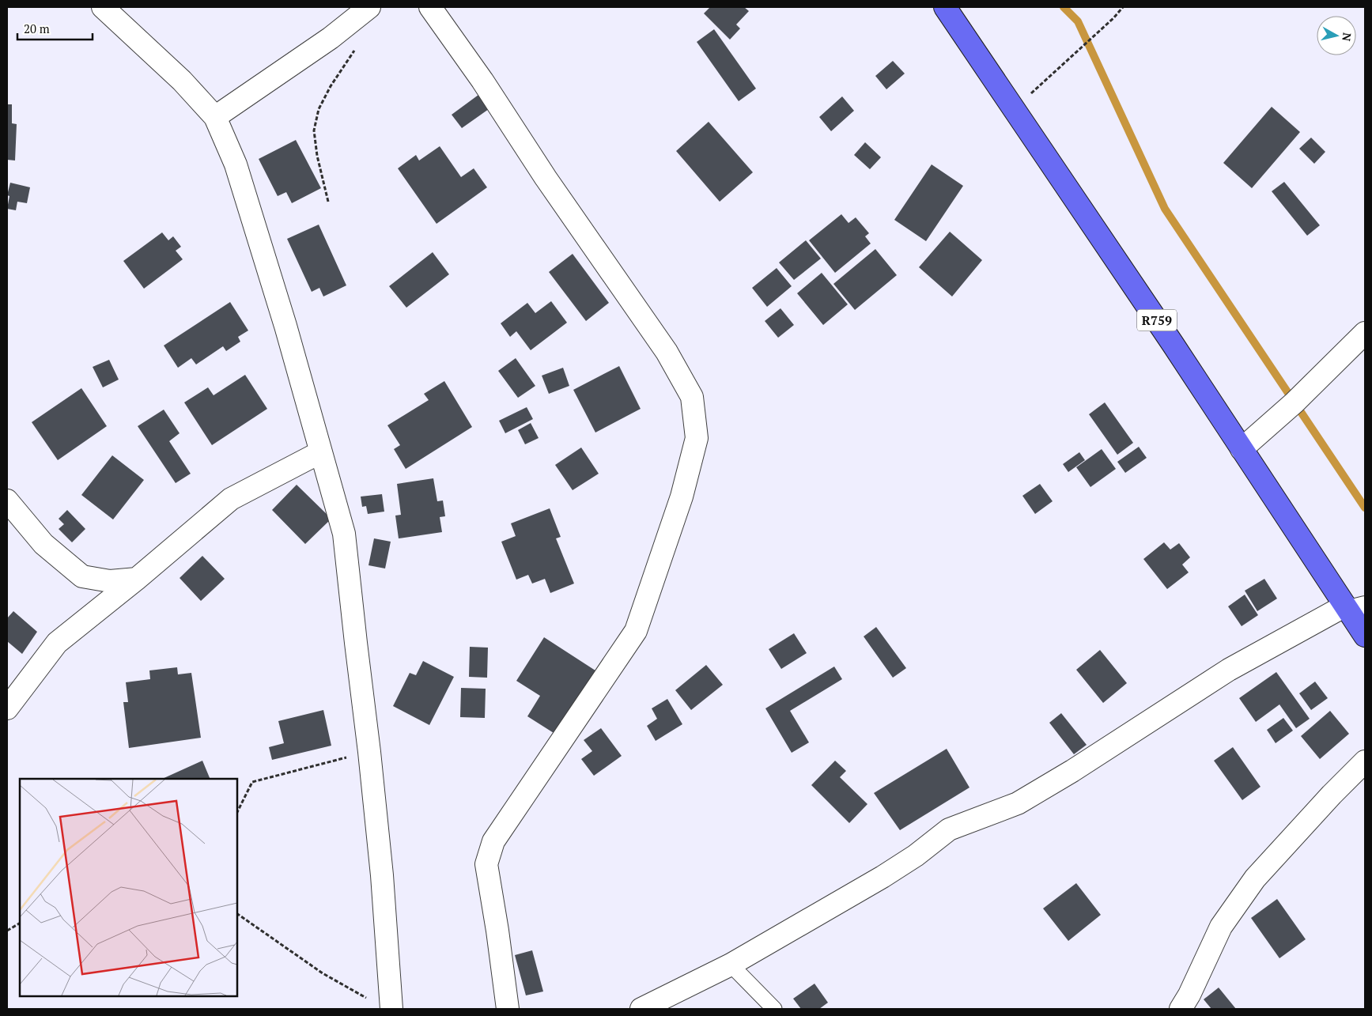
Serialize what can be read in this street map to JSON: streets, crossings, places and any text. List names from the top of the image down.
{
  "streets": {
    "main road": ["R759"]
  },
  "scale_bar": "20 m",
  "north": "right"
}
